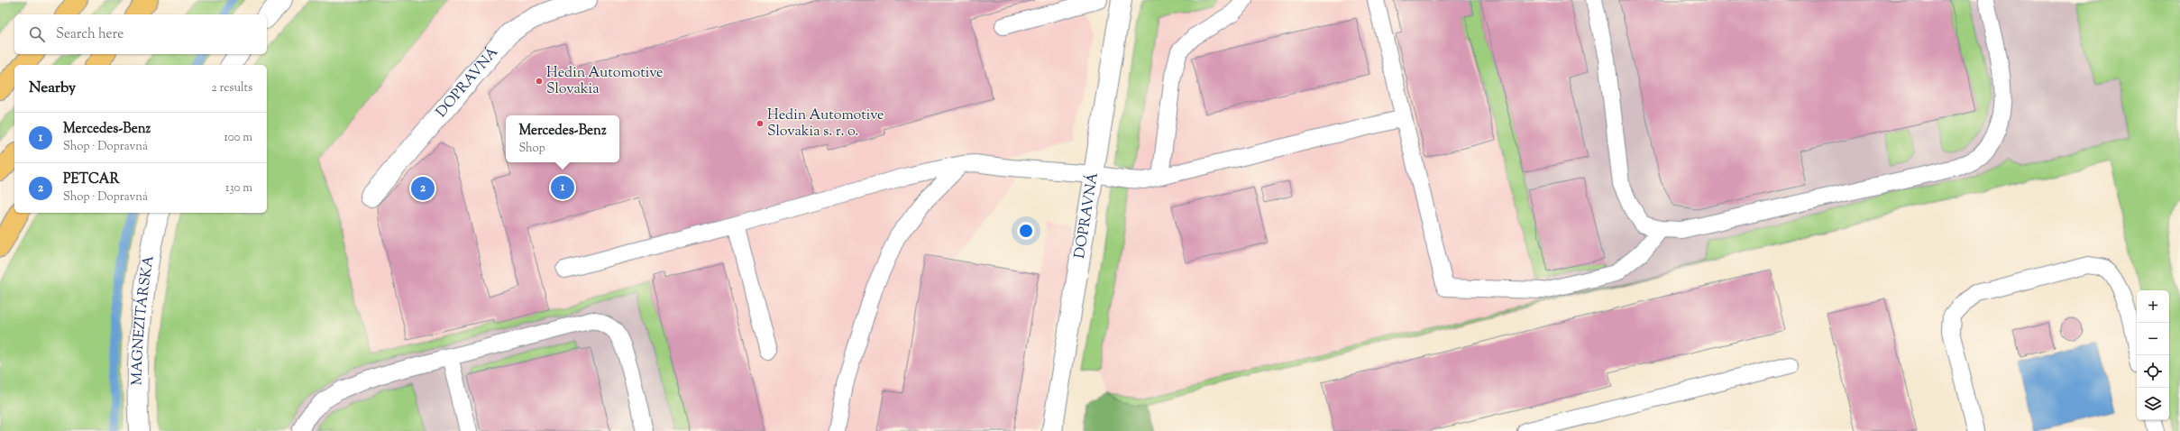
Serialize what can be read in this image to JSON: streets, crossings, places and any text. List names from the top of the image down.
{
  "streets": {
    "street": ["DOPRAVNÁ", "MAGNEZITÁRSKA"]
  },
  "places": ["Hedin Automotive Slovakia", "Hedin Automotive Slovakia s. r. o."],
  "page": {
    "search": "Search here",
    "heading": ["Nearby", "2 results"],
    "list": [
      {
        "mark": "1",
        "name": "Mercedes-Benz",
        "note": "Shop · Dopravná",
        "value": "100 m"
      },
      {
        "mark": "2",
        "name": "PETCAR",
        "note": "Shop · Dopravná",
        "value": "130 m"
      }
    ],
    "popup": ["Mercedes-Benz", "Shop"],
    "pins": ["1", "2"],
    "map_buttons": ["+", "−"]
  }
}
